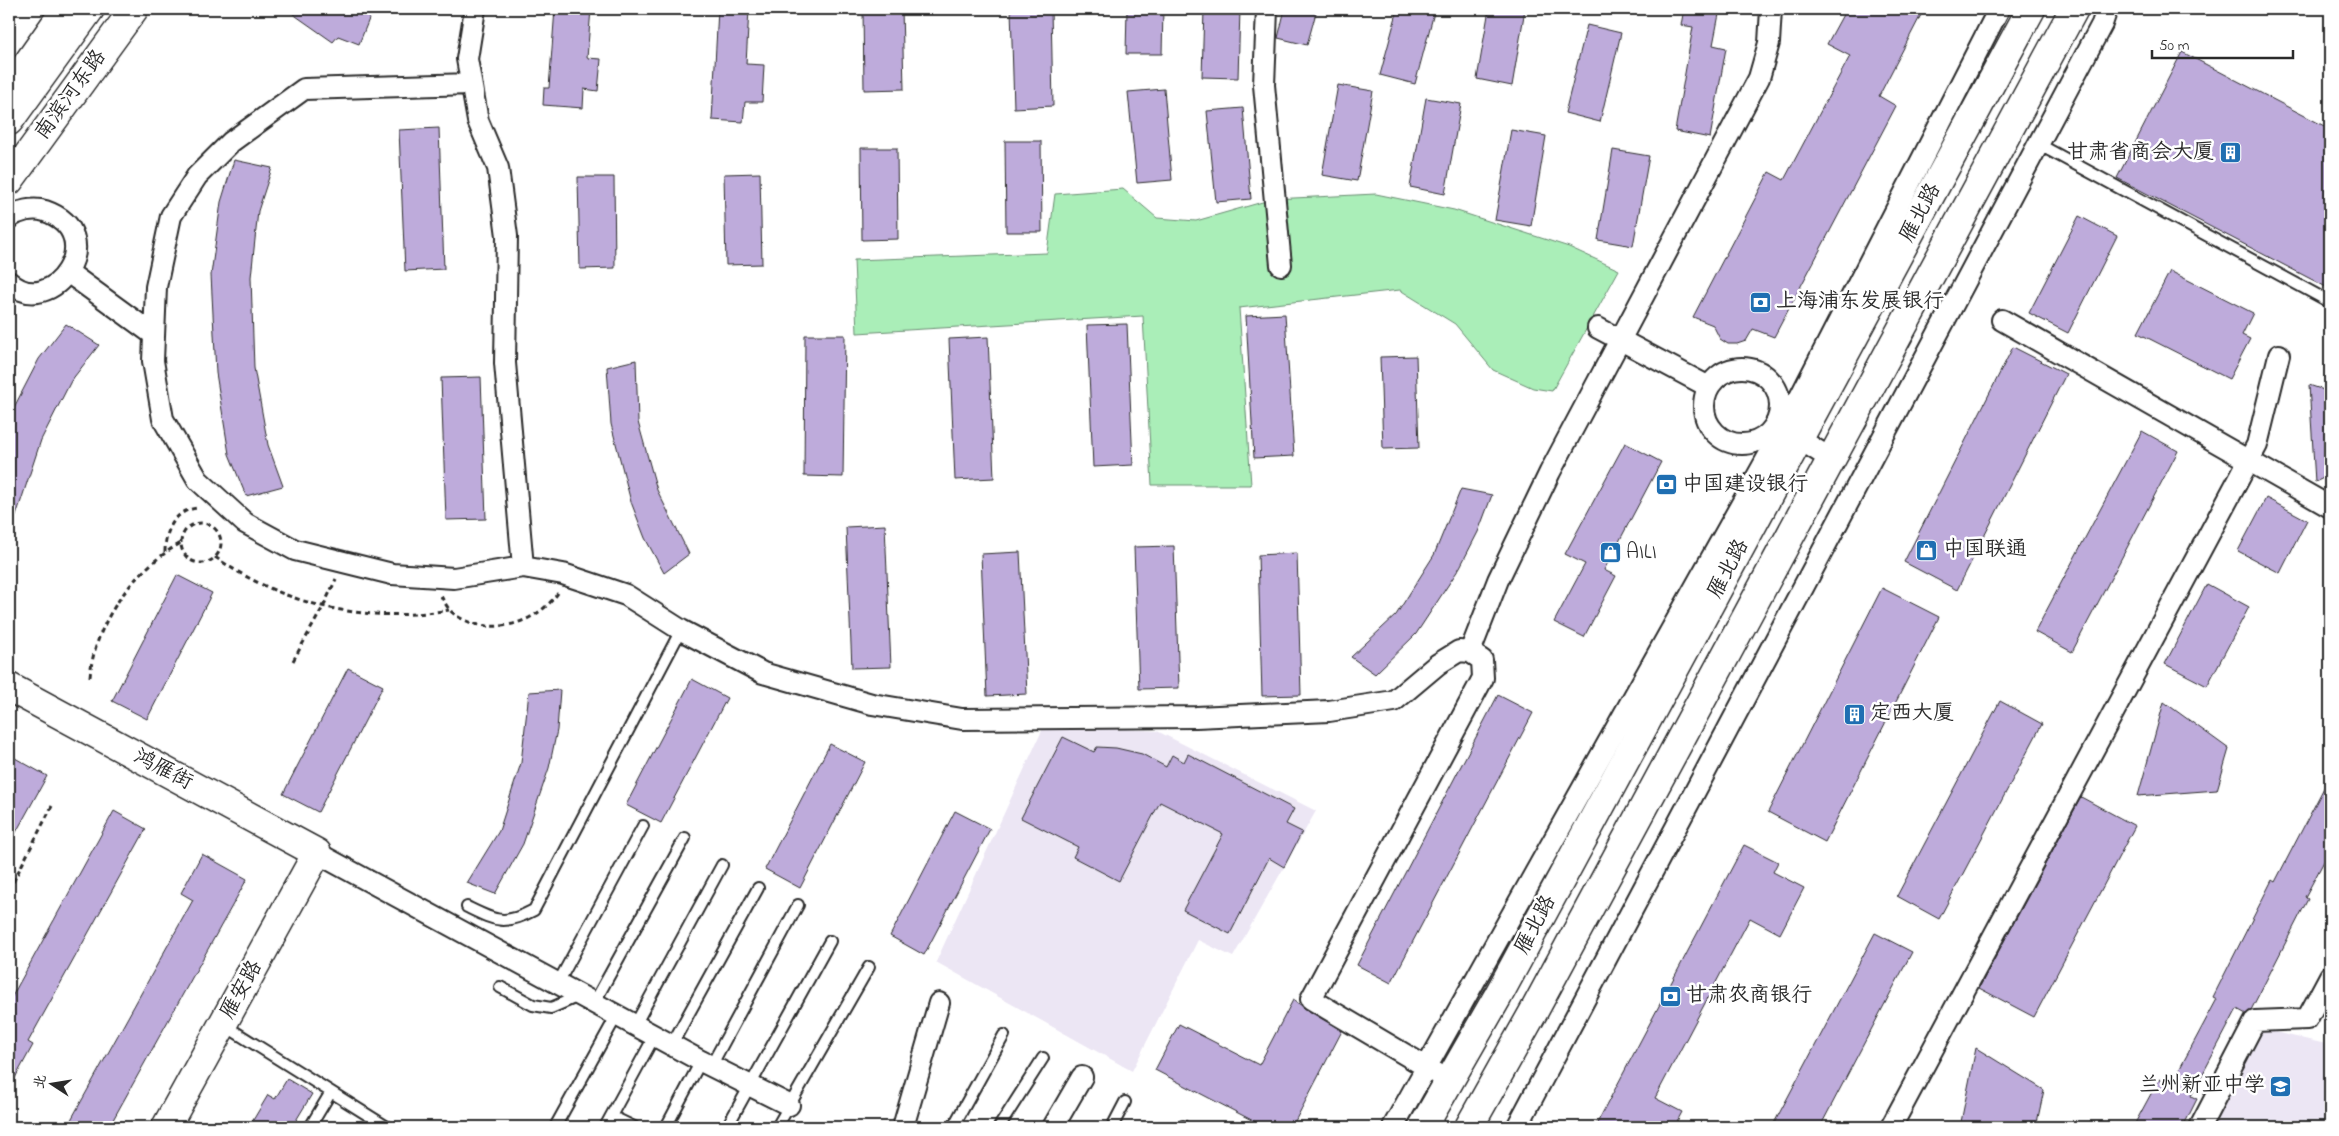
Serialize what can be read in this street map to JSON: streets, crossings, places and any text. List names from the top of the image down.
{
  "streets": {
    "main road": [
      "南滨河东路",
      "雁北路",
      "鸿雁街",
      "雁安路"
    ]
  },
  "crossings": [
    ["鸿雁街", "雁安路"]
  ],
  "places": {
    "building": ["甘肃省商会大厦", "定西大厦"],
    "bank": ["上海浦东发展银行", "中国建设银行", "甘肃农商银行"],
    "shop": ["中国联通", "AILI"],
    "school or university": ["兰州新亚中学"]
  },
  "scale_bar": "50 m",
  "north": "left"
}
